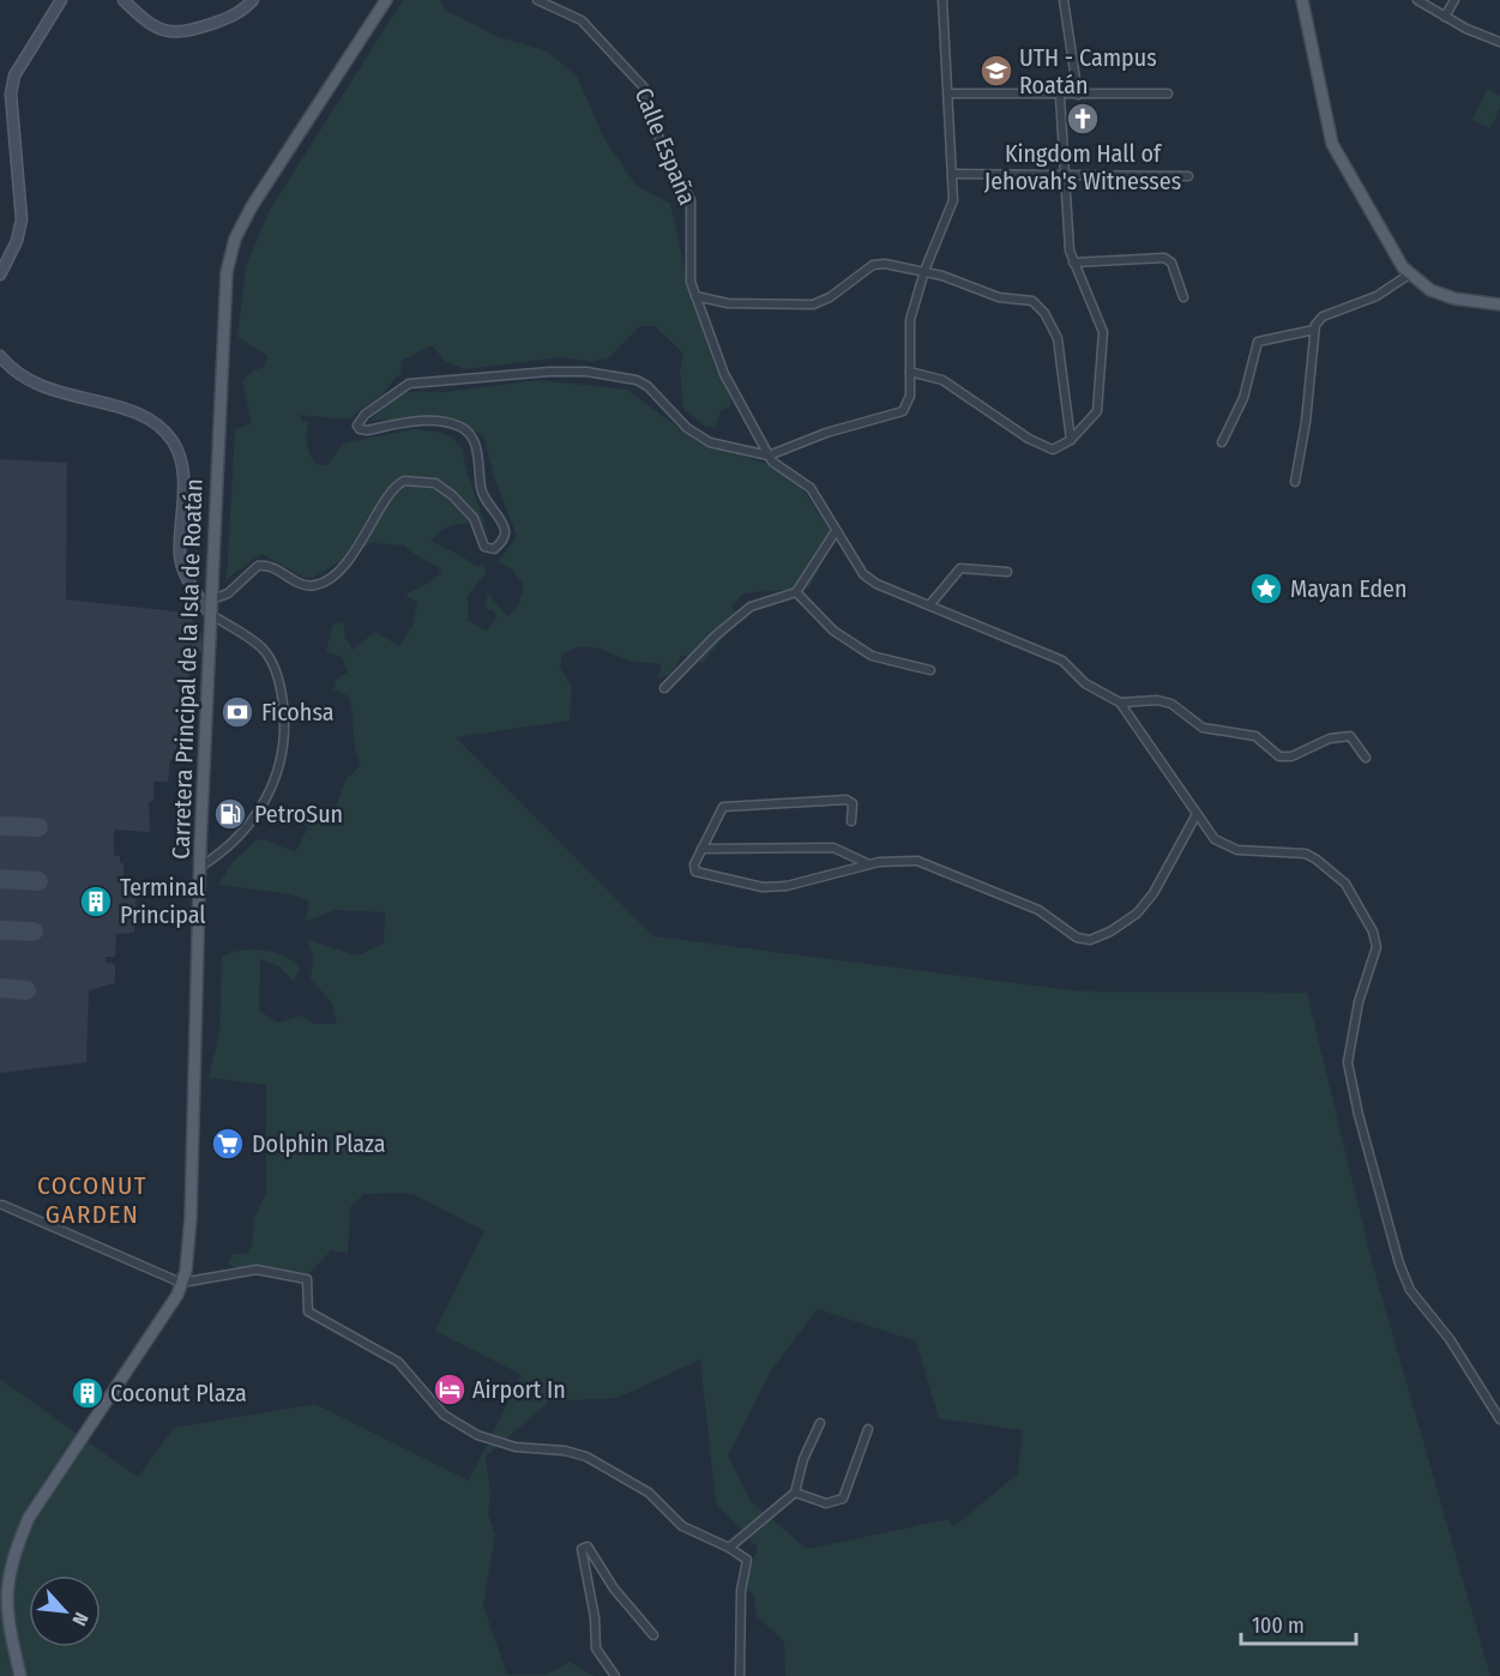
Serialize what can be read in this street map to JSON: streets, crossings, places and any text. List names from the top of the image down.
{
  "streets": {
    "main road": ["Carretera Principal de la Isla de Roatán"],
    "street": ["Calle España"]
  },
  "districts": ["COCONUT GARDEN"],
  "places": {
    "school or university": ["UTH - Campus Roatán"],
    "church": ["Kingdom Hall of Jehovah's Witnesses"],
    "place": ["Mayan Eden"],
    "bank": ["Ficohsa"],
    "fuel station": ["PetroSun"],
    "building": ["Terminal Principal", "Coconut Plaza"],
    "supermarket": ["Dolphin Plaza"],
    "hotel": ["Airport In"]
  },
  "scale_bar": "100 m",
  "north": "bottom right"
}
